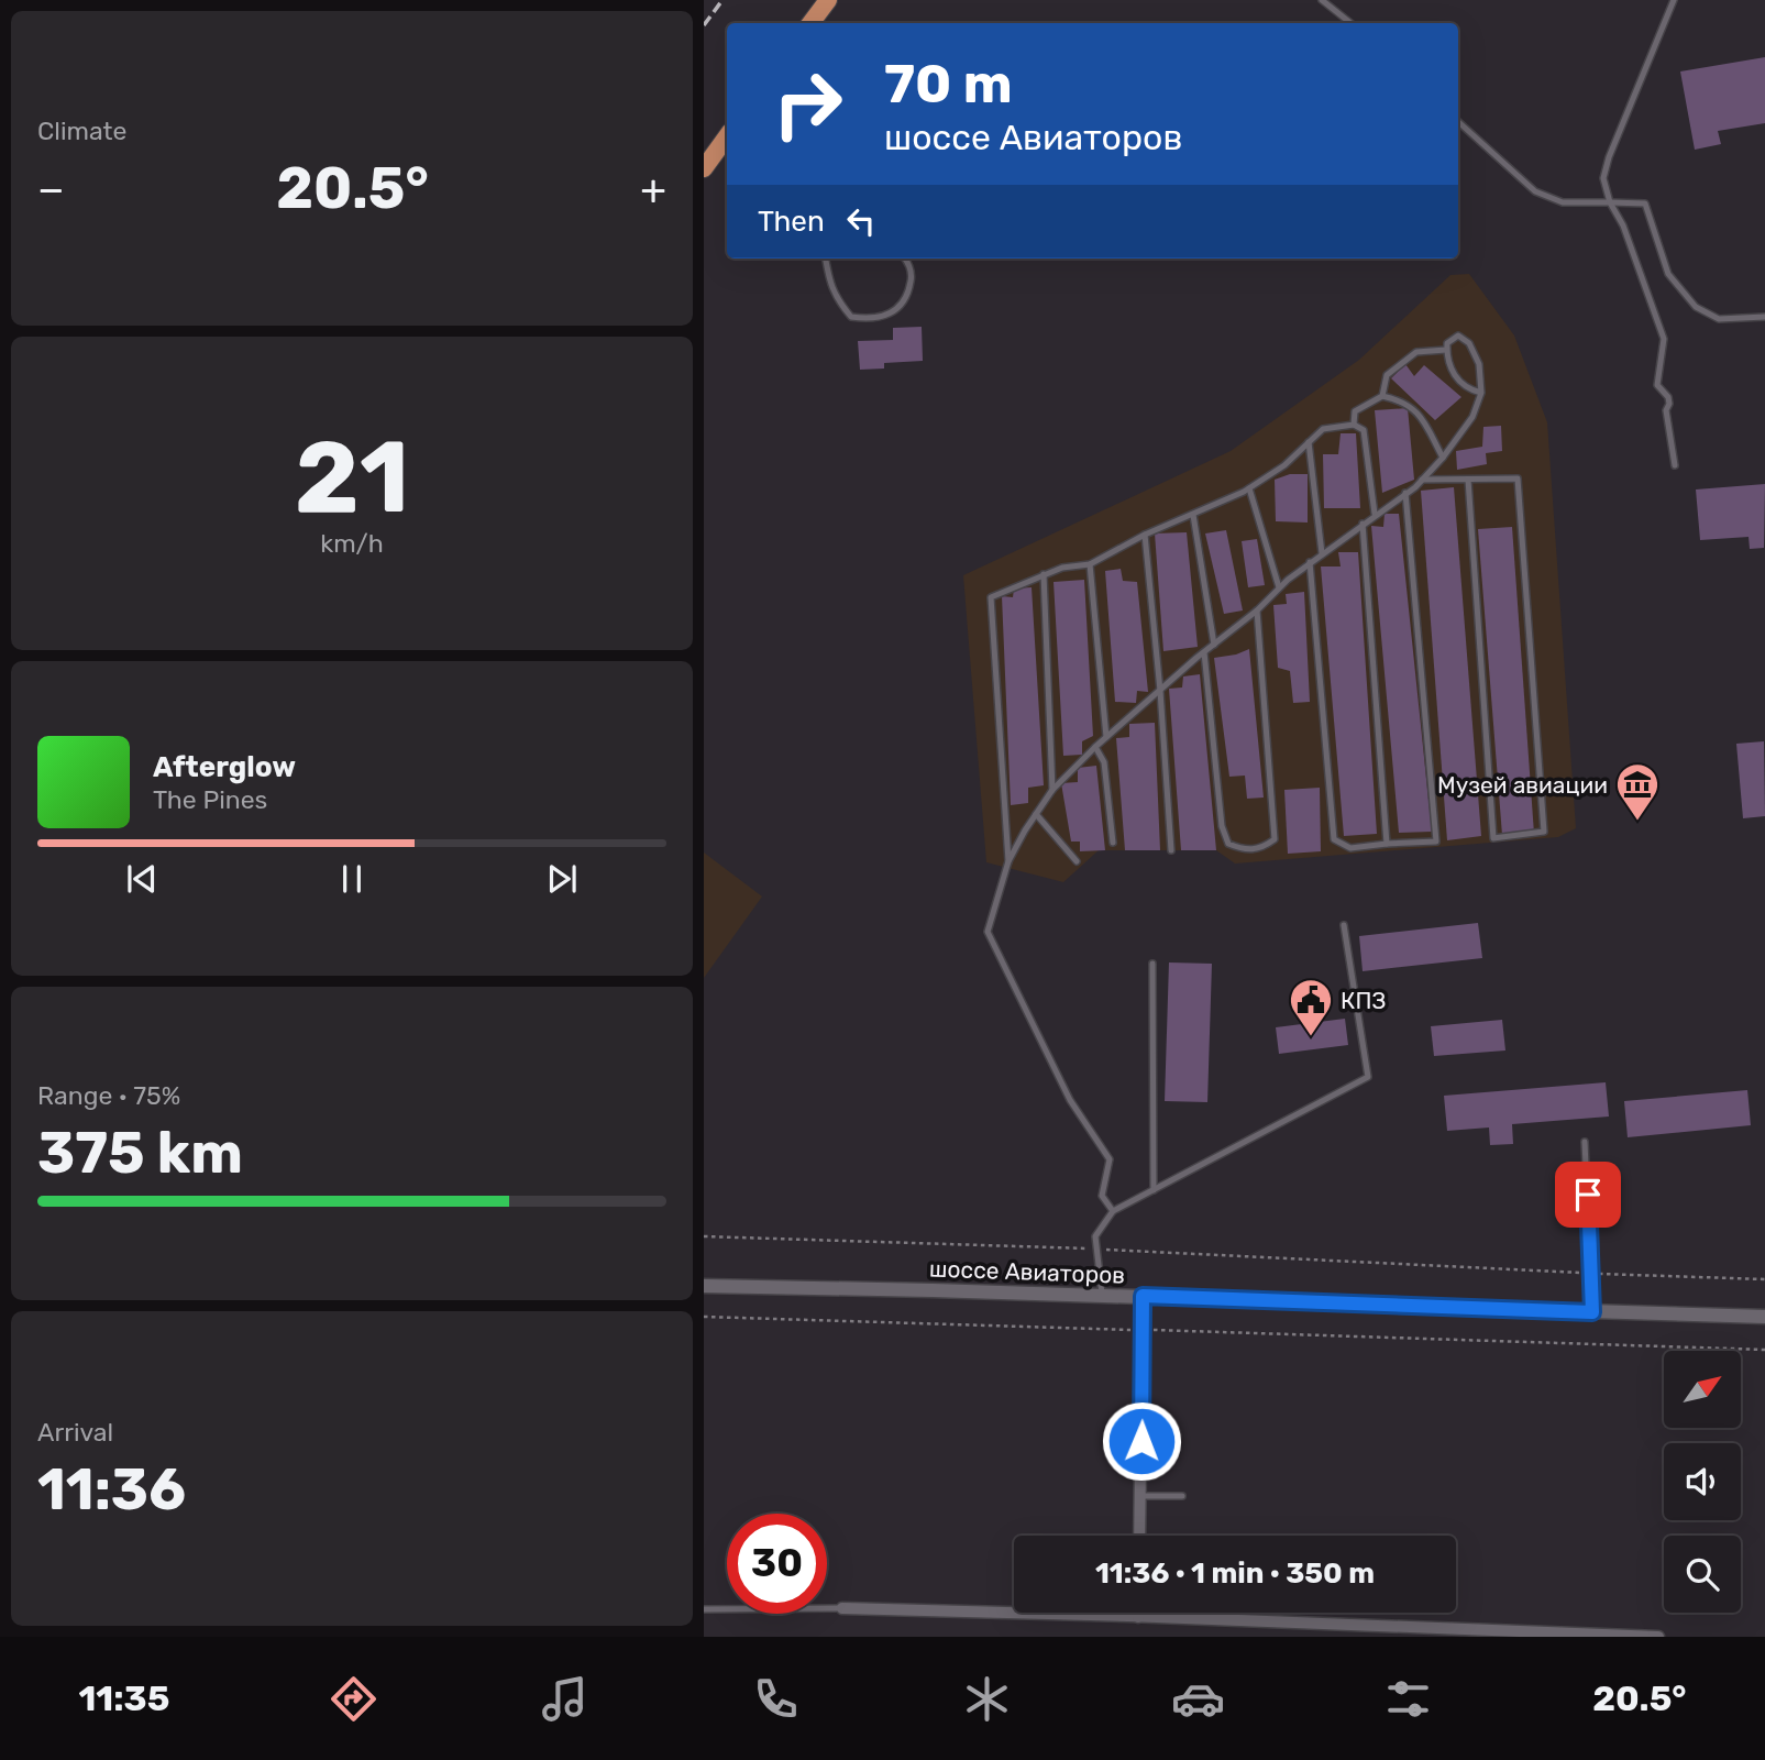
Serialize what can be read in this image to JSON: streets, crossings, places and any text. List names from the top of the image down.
{
  "streets": {
    "street": ["шоссе Авиаторов"]
  },
  "places": {
    "museum": ["Музей авиации"],
    "public building": ["КПЗ"]
  },
  "north": "top right",
  "page": {
    "tile": [
      "Climate",
      ["21", "km/h"],
      ["Range · 75%", "375 km"],
      ["Arrival", "11:36"]
    ],
    "turn": ["70 m", "шоссе Авиаторов"],
    "heat": ["−", "20.5°", "+"],
    "then": "Then",
    "song": ["Afterglow", "The Pines"],
    "limit": "30",
    "trip": "11:36 · 1 min · 350 m",
    "tabs": ["11:35", "20.5°"]
  }
}
